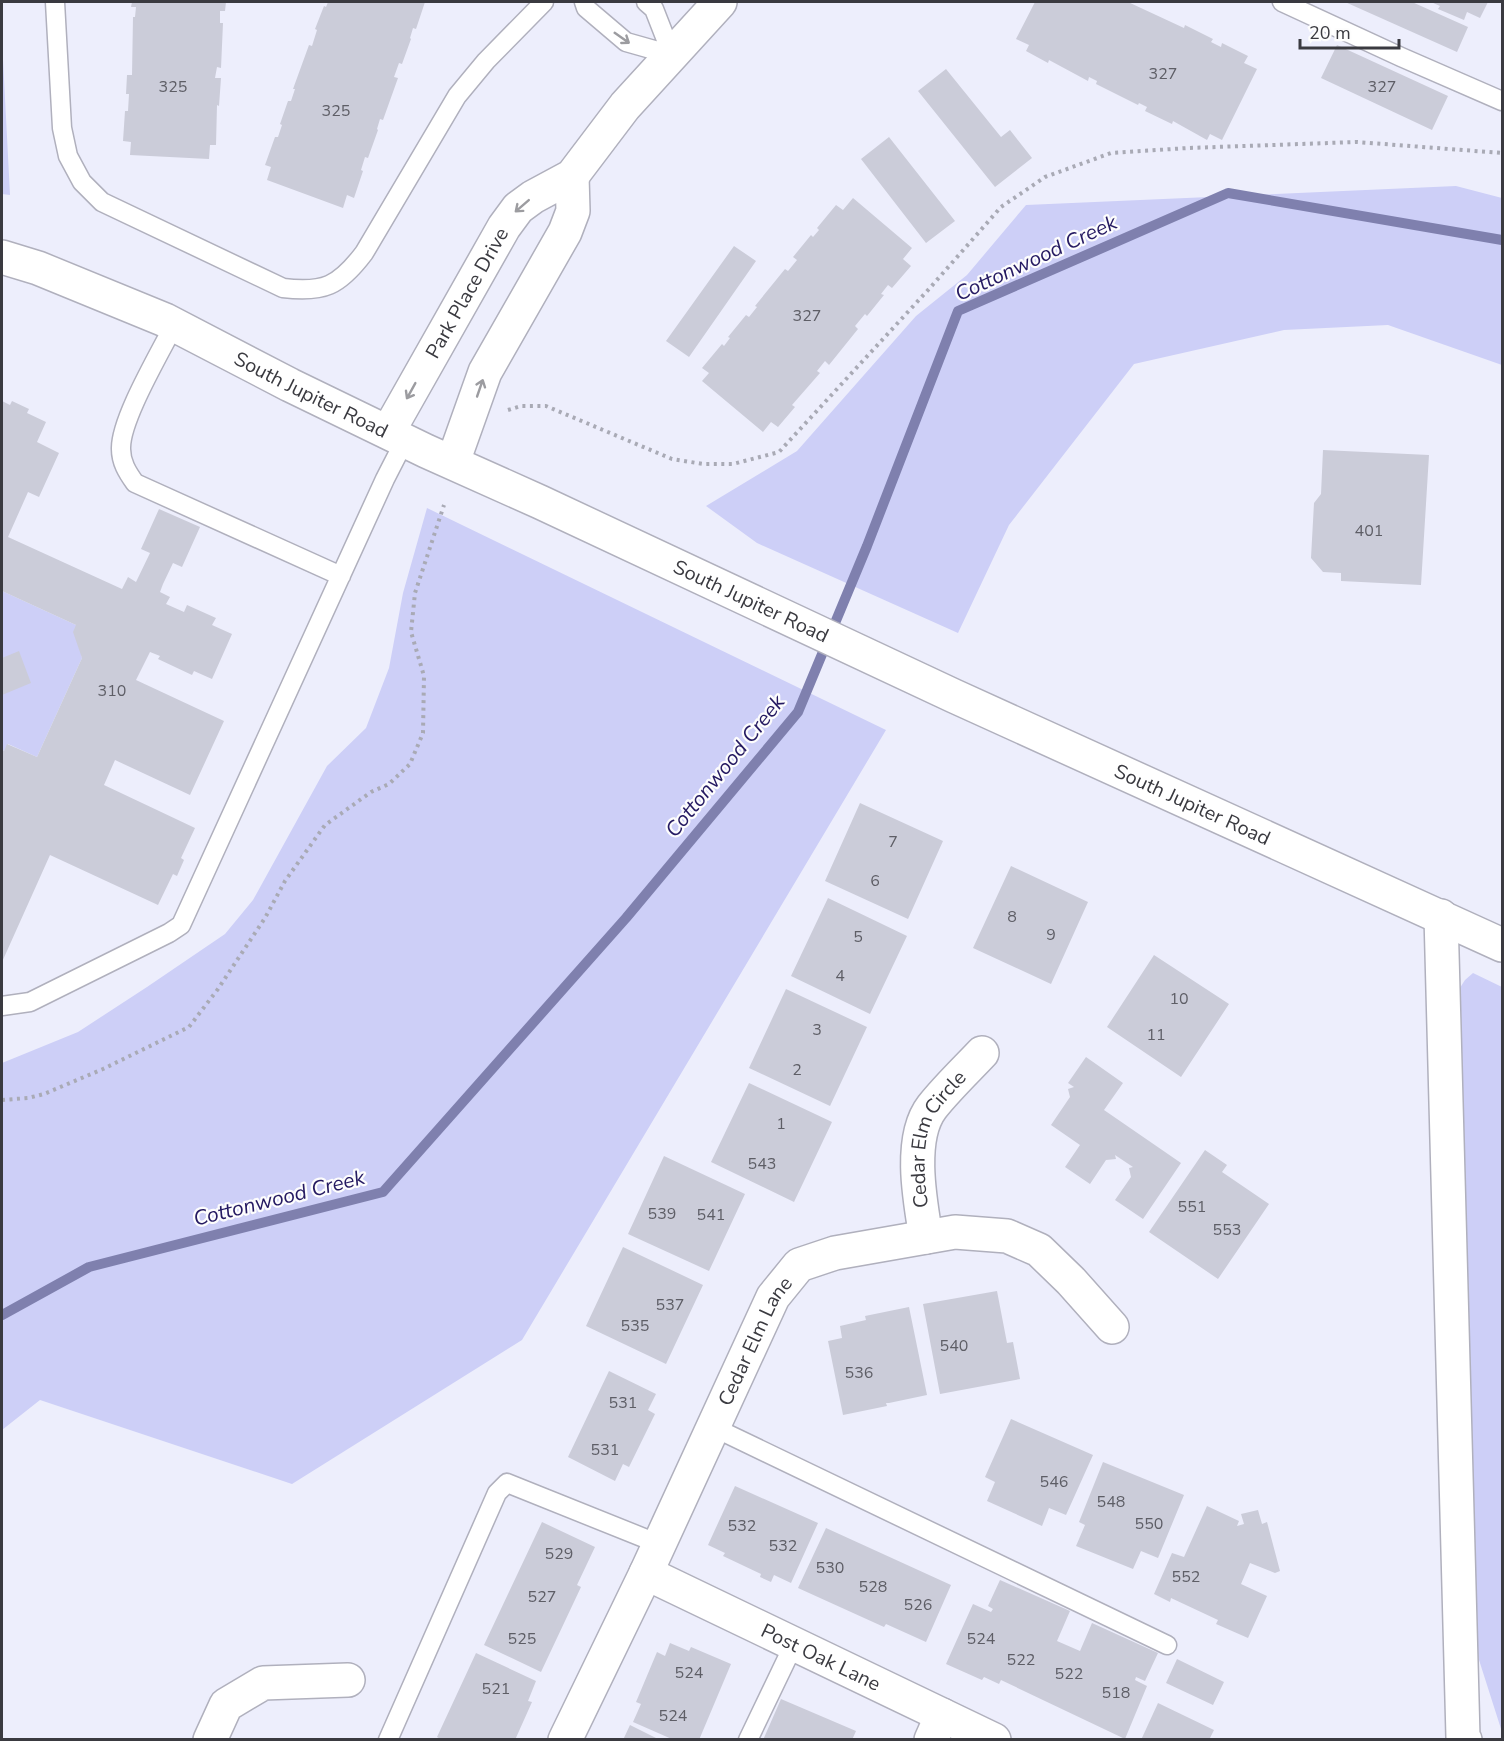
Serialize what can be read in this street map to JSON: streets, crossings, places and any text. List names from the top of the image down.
{
  "streets": {
    "street": [
      "Park Place Drive",
      "South Jupiter Road",
      "Cedar Elm Circle",
      "Cedar Elm Lane",
      "Post Oak Lane"
    ]
  },
  "crossings": [
    ["Park Place Drive", "South Jupiter Road"],
    ["Cedar Elm Circle", "Cedar Elm Lane"],
    ["Cedar Elm Lane", "Post Oak Lane"]
  ],
  "water": ["Cottonwood Creek"],
  "house_numbers": [
    "327",
    "325",
    "327",
    "325",
    "327",
    "401",
    "310",
    "7",
    "6",
    "8",
    "9",
    "5",
    "4",
    "10",
    "3",
    "11",
    "2",
    "1",
    "543",
    "551",
    "539",
    "541",
    "553",
    "537",
    "535",
    "540",
    "536",
    "531",
    "531",
    "546",
    "548",
    "550",
    "532",
    "532",
    "529",
    "530",
    "552",
    "528",
    "527",
    "526",
    "525",
    "524",
    "522",
    "524",
    "522",
    "521",
    "518",
    "524"
  ],
  "scale_bar": "20 m"
}
